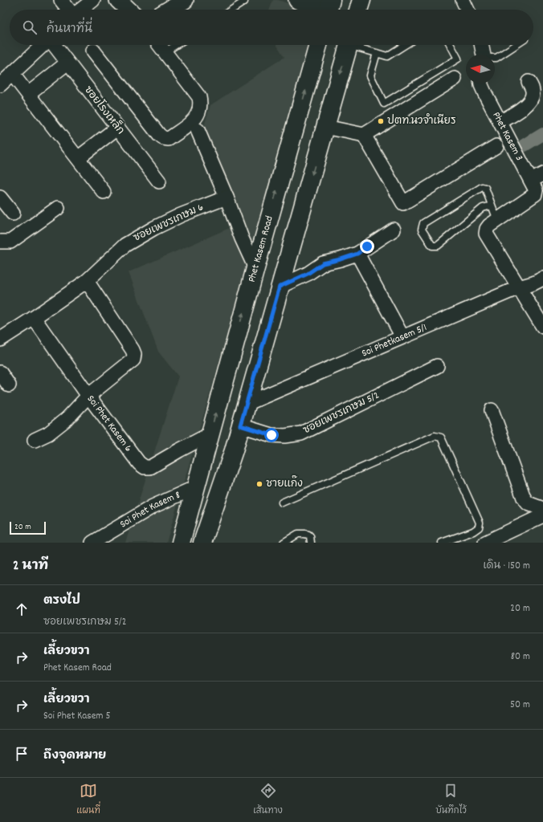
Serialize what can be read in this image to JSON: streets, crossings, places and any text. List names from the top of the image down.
{
  "streets": {
    "main road": ["Phet Kasem Road"],
    "street": [
      "ซอยโรงเหล็ก",
      "Phet Kasem 3",
      "ซอยเพชรเกษม 6",
      "Soi Phetkasem 5/1",
      "ซอยเพชรเกษม 5/2",
      "Soi Phet Kasem 6",
      "Soi Phet Kasem 8"
    ]
  },
  "crossings": [
    ["ซอยเพชรเกษม 6", "Soi Phet Kasem 6"],
    ["Phet Kasem Road", "Soi Phet Kasem 6"],
    ["Phet Kasem Road", "Soi Phet Kasem 8"]
  ],
  "places": ["ปตท.นวจำเนียร", "ชายแก๊ง"],
  "scale_bar": "20 m",
  "north": "left",
  "page": {
    "search": "ค้นหาที่นี่",
    "scale": "20 m",
    "heading": ["2 นาที", "เดิน · 150 m"],
    "list": [
      ["ตรงไป", "ซอยเพชรเกษม 5/2", "20 m"],
      ["เลี้ยวขวา", "Phet Kasem Road", "80 m"],
      ["เลี้ยวขวา", "Soi Phet Kasem 5", "50 m"],
      "ถึงจุดหมาย"
    ],
    "nav": ["แผนที่", "เส้นทาง", "บันทึกไว้"]
  }
}
